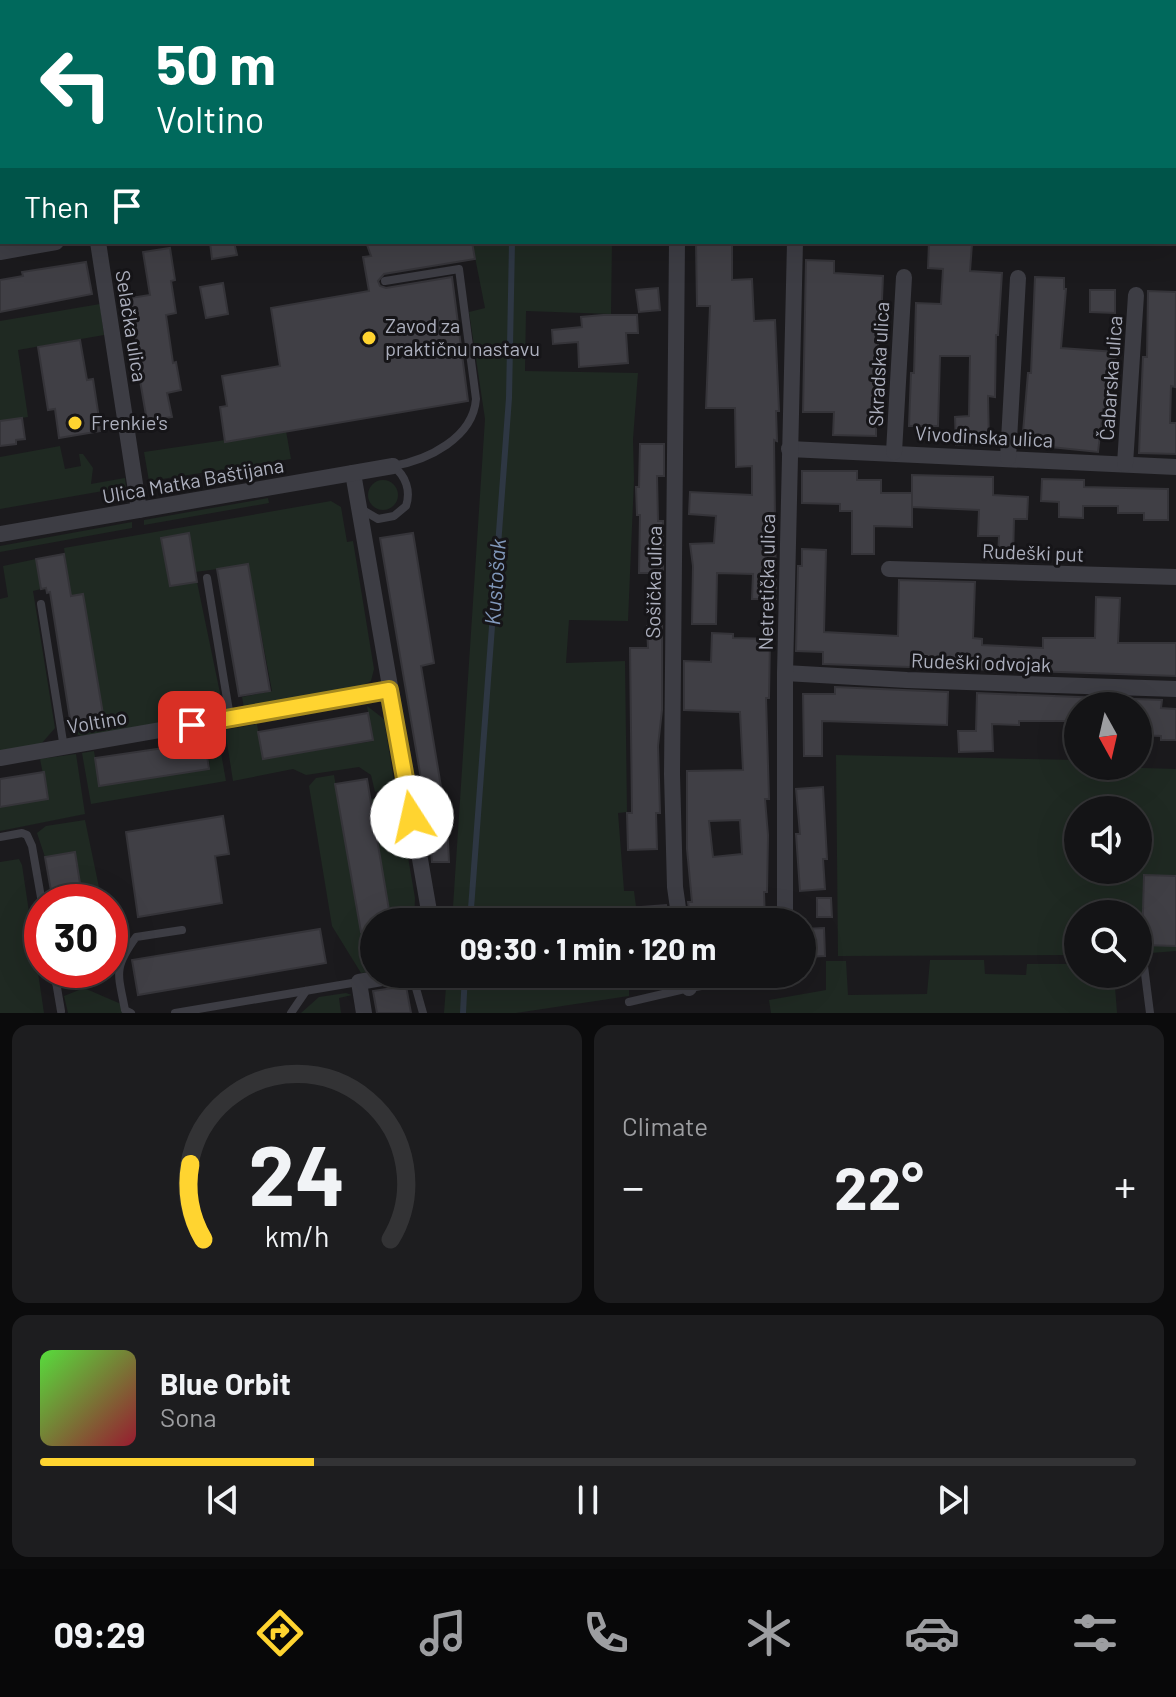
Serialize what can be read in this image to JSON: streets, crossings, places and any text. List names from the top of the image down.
{
  "streets": {
    "street": [
      "Selačka ulica",
      "Skradska ulica",
      "Čabarska ulica",
      "Vivodinska ulica",
      "Ulica Matka Baštijana",
      "Rudeški put",
      "Sošička ulica",
      "Netretička ulica",
      "Rudeški odvojak",
      "Voltino"
    ]
  },
  "crossings": [
    ["Selačka ulica", "Ulica Matka Baštijana"],
    ["Skradska ulica", "Vivodinska ulica"],
    ["Čabarska ulica", "Vivodinska ulica"],
    ["Vivodinska ulica", "Netretička ulica"],
    ["Netretička ulica", "Rudeški odvojak"]
  ],
  "water": ["Kustošak"],
  "places": ["Zavod za praktičnu nastavu", "Frenkie's"],
  "north": "bottom",
  "page": {
    "turn": ["50 m", "Voltino"],
    "then": "Then",
    "limit": "30",
    "trip": "09:30 · 1 min · 120 m",
    "tile": "Climate",
    "heat": ["−", "22°", "+"],
    "song": ["Blue Orbit", "Sona"],
    "tabs": "09:29",
    "gauge": ["24", "km/h"]
  }
}
